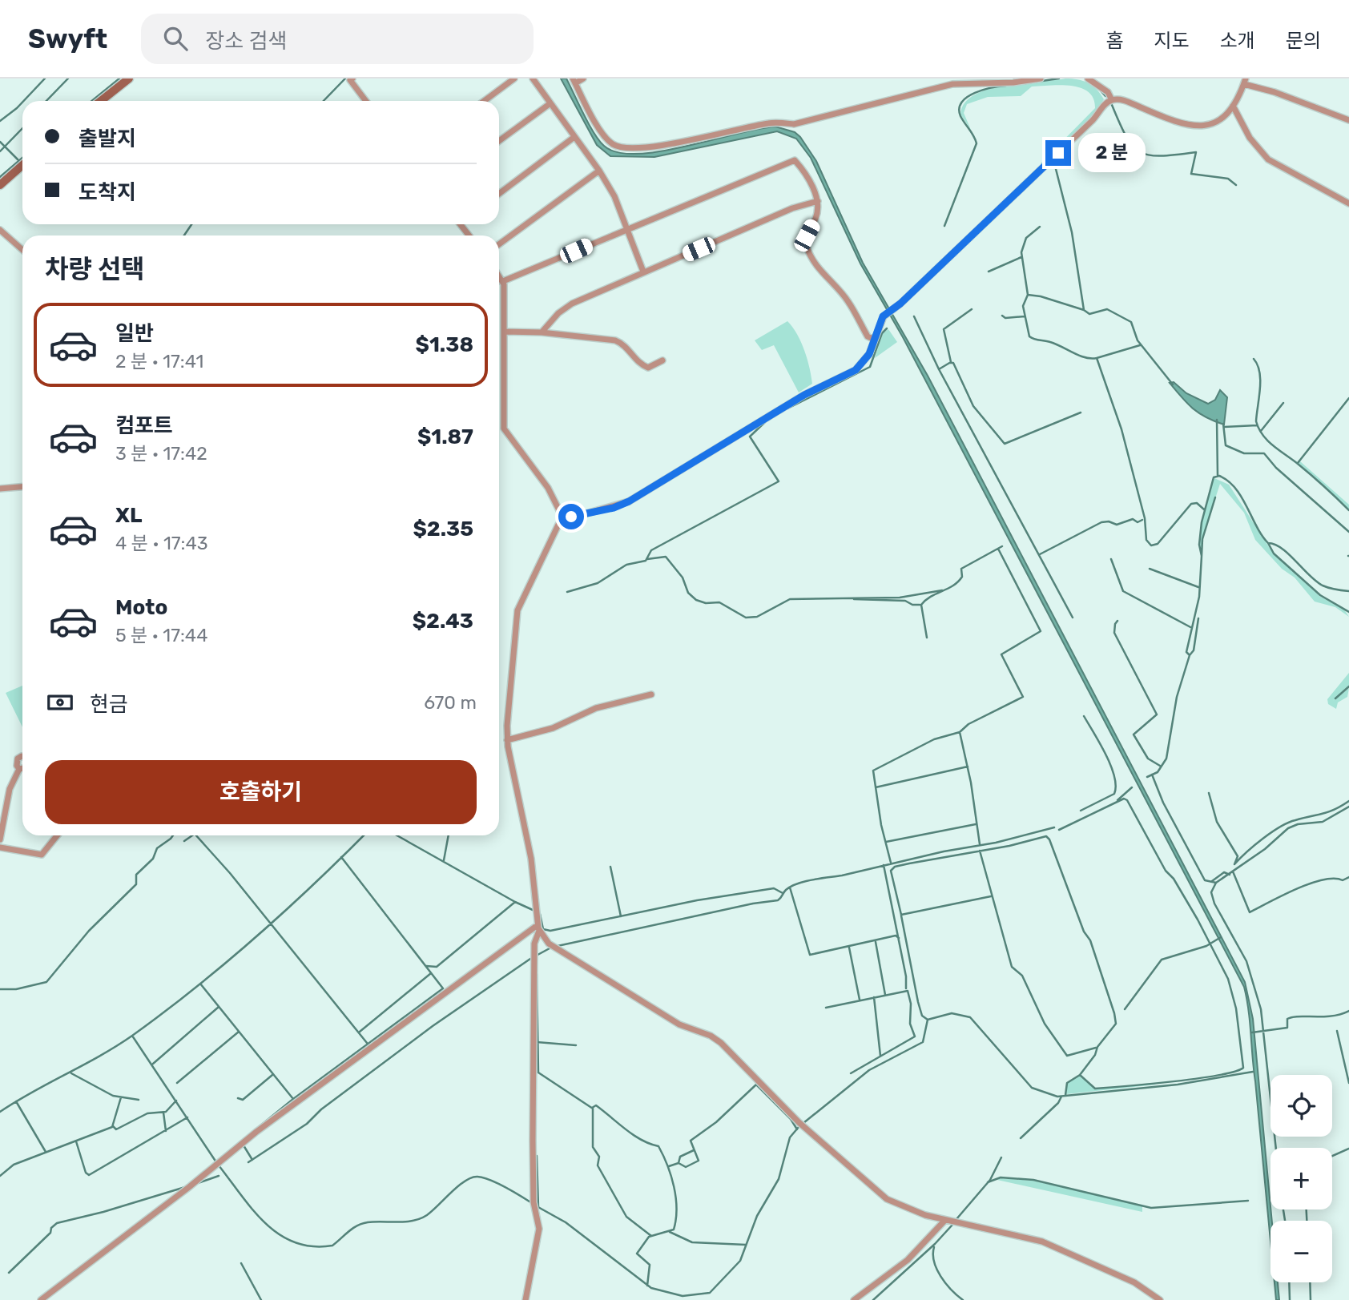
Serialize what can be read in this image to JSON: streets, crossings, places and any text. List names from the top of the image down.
{
  "page": {
    "header": "Swyft",
    "search": "장소 검색",
    "nav": [
      "홈",
      "지도",
      "소개",
      "문의"
    ],
    "banner": ["출발지", "도착지"],
    "bubble": "2 분",
    "heading": "차량 선택",
    "list": [
      {
        "name": "일반",
        "note": "2 분 · 17:41",
        "value": "$1.38"
      },
      {
        "name": "컴포트",
        "note": "3 분 · 17:42",
        "value": "$1.87"
      },
      {
        "name": "XL",
        "note": "4 분 · 17:43",
        "value": "$2.35"
      },
      {
        "name": "Moto",
        "note": "5 분 · 17:44",
        "value": "$2.43"
      }
    ],
    "pay": ["현금", "670 m"],
    "buttons": "호출하기",
    "map_buttons": ["+", "−"]
  }
}
